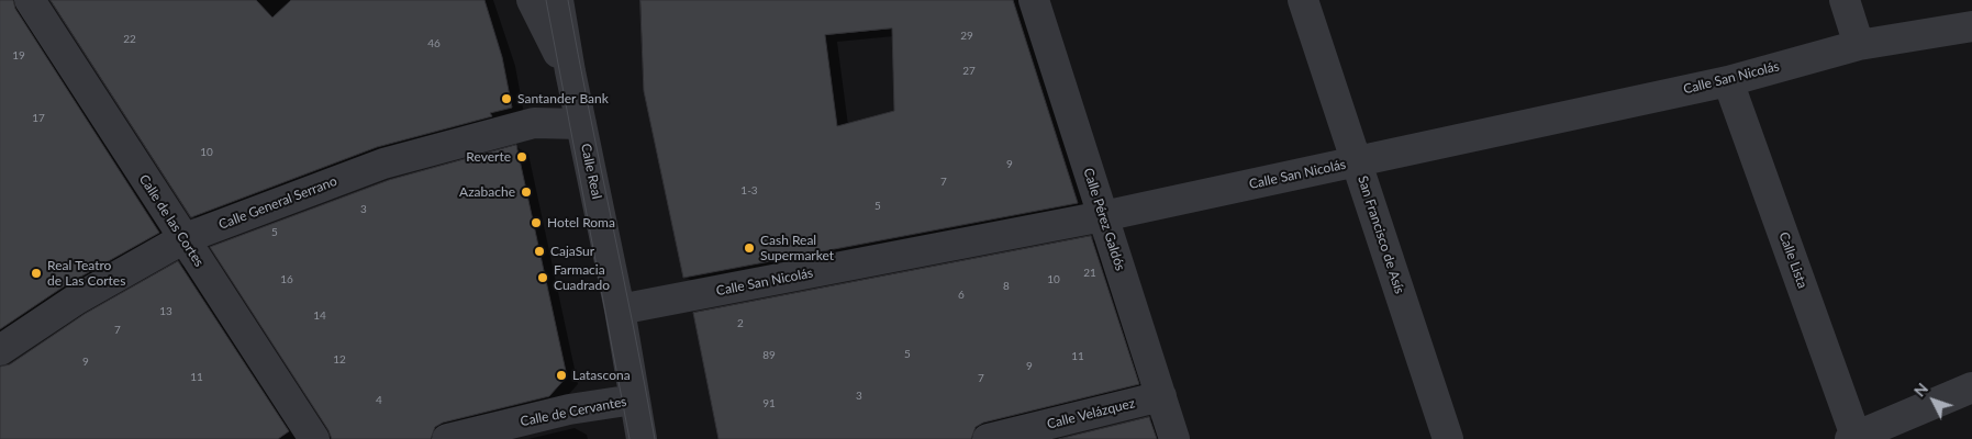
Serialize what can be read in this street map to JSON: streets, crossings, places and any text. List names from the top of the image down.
{
  "streets": {
    "street": [
      "Calle San Nicolás",
      "Calle Real",
      "Calle General Serrano",
      "Calle Pérez Galdós",
      "Calle de las Cortes",
      "San Francisco de Asís",
      "Calle Lista",
      "Calle de Cervantes",
      "Calle Velázquez"
    ]
  },
  "crossings": [
    ["Calle San Nicolás", "Calle Real"],
    ["Calle San Nicolás", "Calle Pérez Galdós"],
    ["Calle San Nicolás", "San Francisco de Asís"],
    ["Calle San Nicolás", "Calle Lista"],
    ["Calle Real", "Calle General Serrano"],
    ["Calle Real", "Calle de Cervantes"],
    ["Calle General Serrano", "Calle de las Cortes"],
    ["Calle Pérez Galdós", "Calle Velázquez"]
  ],
  "places": [
    "Santander Bank",
    "Reverte",
    "Azabache",
    "Hotel Roma",
    "Cash Real Supermarket",
    "CajaSur",
    "Real Teatro de Las Cortes",
    "Farmacia Cuadrado",
    "Latascona"
  ],
  "house_numbers": [
    "29",
    "22",
    "46",
    "19",
    "27",
    "17",
    "10",
    "9",
    "7",
    "1-3",
    "5",
    "3",
    "5",
    "21",
    "16",
    "10",
    "8",
    "6",
    "13",
    "14",
    "2",
    "7",
    "5",
    "89",
    "11",
    "12",
    "9",
    "9",
    "11",
    "7",
    "3",
    "4",
    "91"
  ],
  "north": "top left"
}
